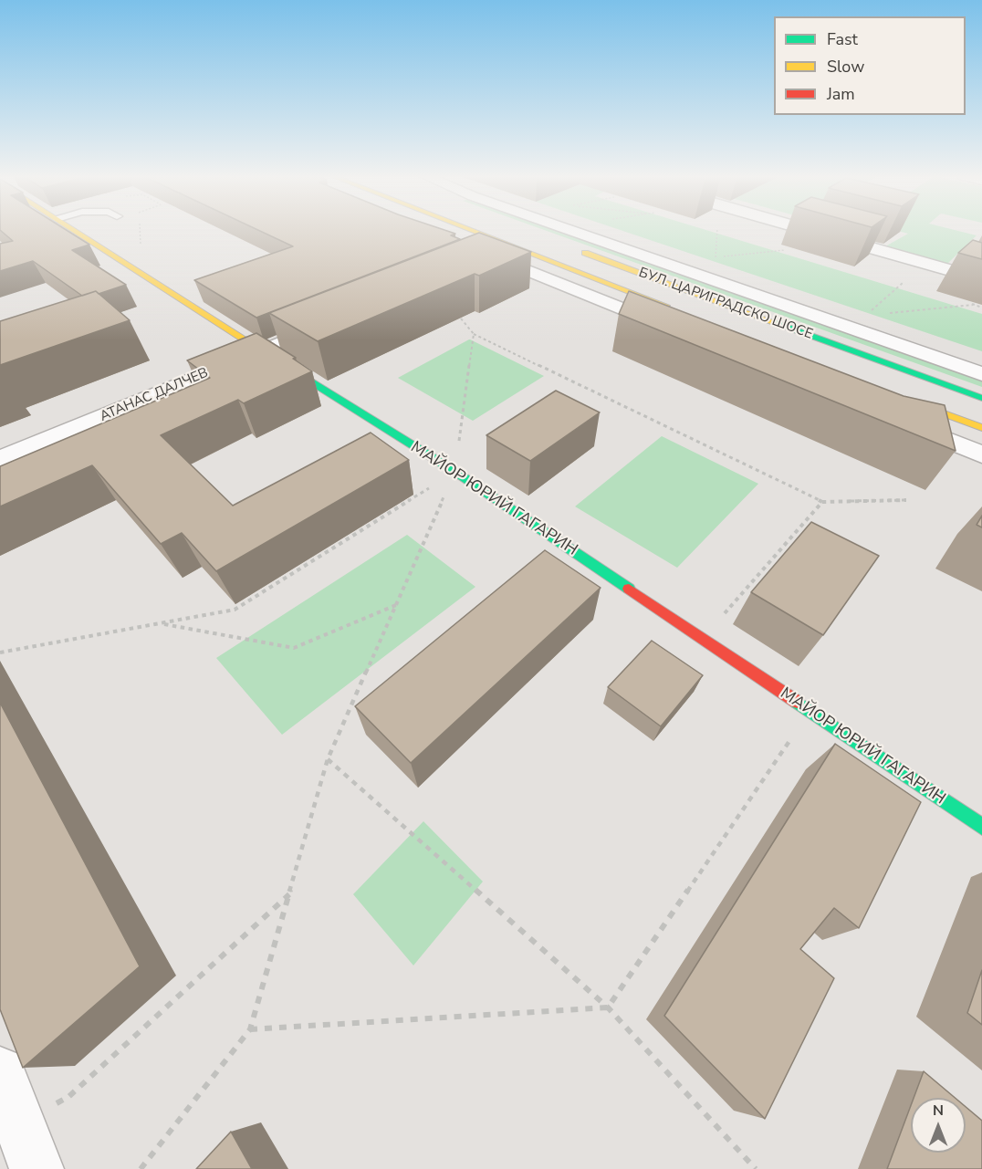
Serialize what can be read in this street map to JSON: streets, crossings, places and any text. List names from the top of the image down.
{
  "streets": {
    "main road": ["БУЛ. ЦАРИГРАДСКО ШОСЕ", "МАЙОР ЮРИЙ ГАГАРИН"],
    "street": ["АТАНАС ДАЛЧЕВ"]
  },
  "crossings": [
    ["АТАНАС ДАЛЧЕВ", "МАЙОР ЮРИЙ ГАГАРИН"]
  ],
  "legend": ["Fast", "Slow", "Jam"],
  "north": "top"
}
